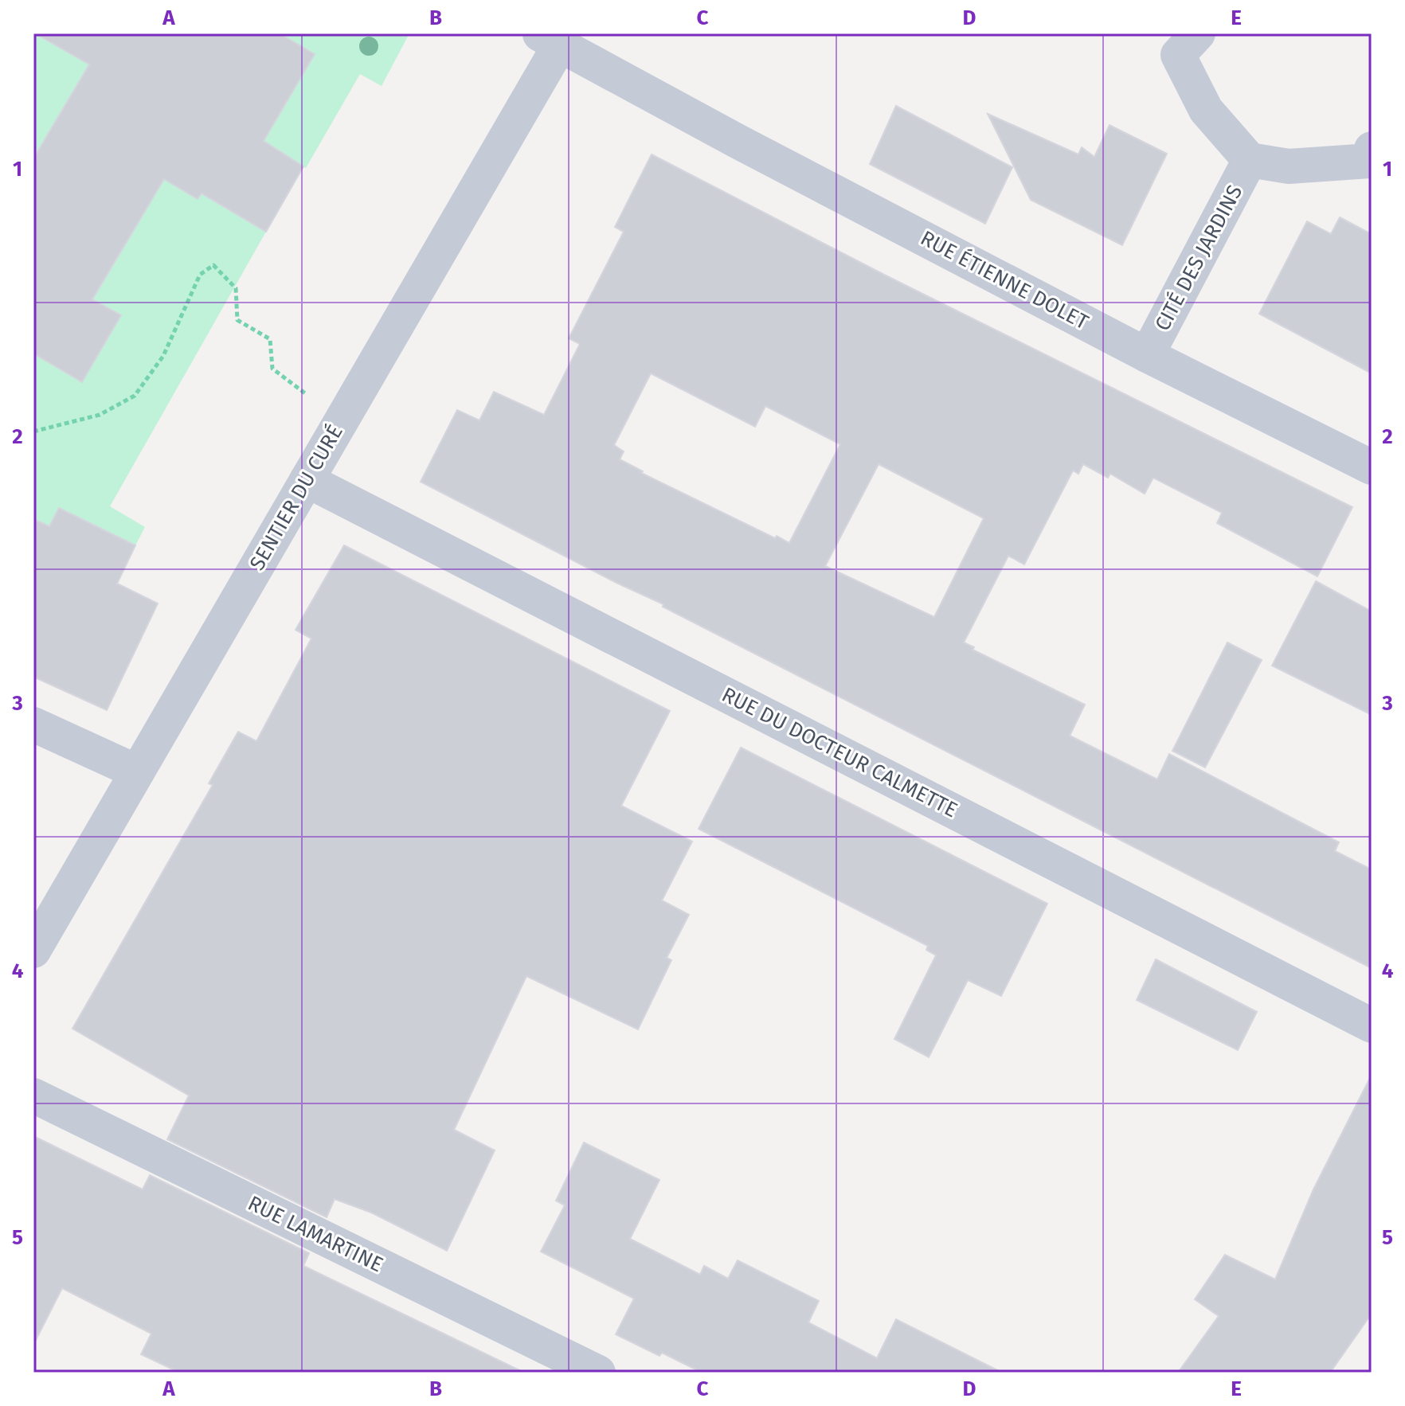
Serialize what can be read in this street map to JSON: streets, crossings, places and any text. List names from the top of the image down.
{
  "streets": {
    "street": [
      "CITÉ DES JARDINS",
      "RUE ÉTIENNE DOLET",
      "SENTIER DU CURÉ",
      "RUE DU DOCTEUR CALMETTE",
      "RUE LAMARTINE"
    ]
  },
  "crossings": [
    ["CITÉ DES JARDINS", "RUE ÉTIENNE DOLET"],
    ["RUE ÉTIENNE DOLET", "SENTIER DU CURÉ"],
    ["SENTIER DU CURÉ", "RUE DU DOCTEUR CALMETTE"]
  ],
  "grid": {
    "columns": [
      "A",
      "B",
      "C",
      "D",
      "E"
    ],
    "rows": [
      "1",
      "2",
      "3",
      "4",
      "5"
    ]
  }
}
